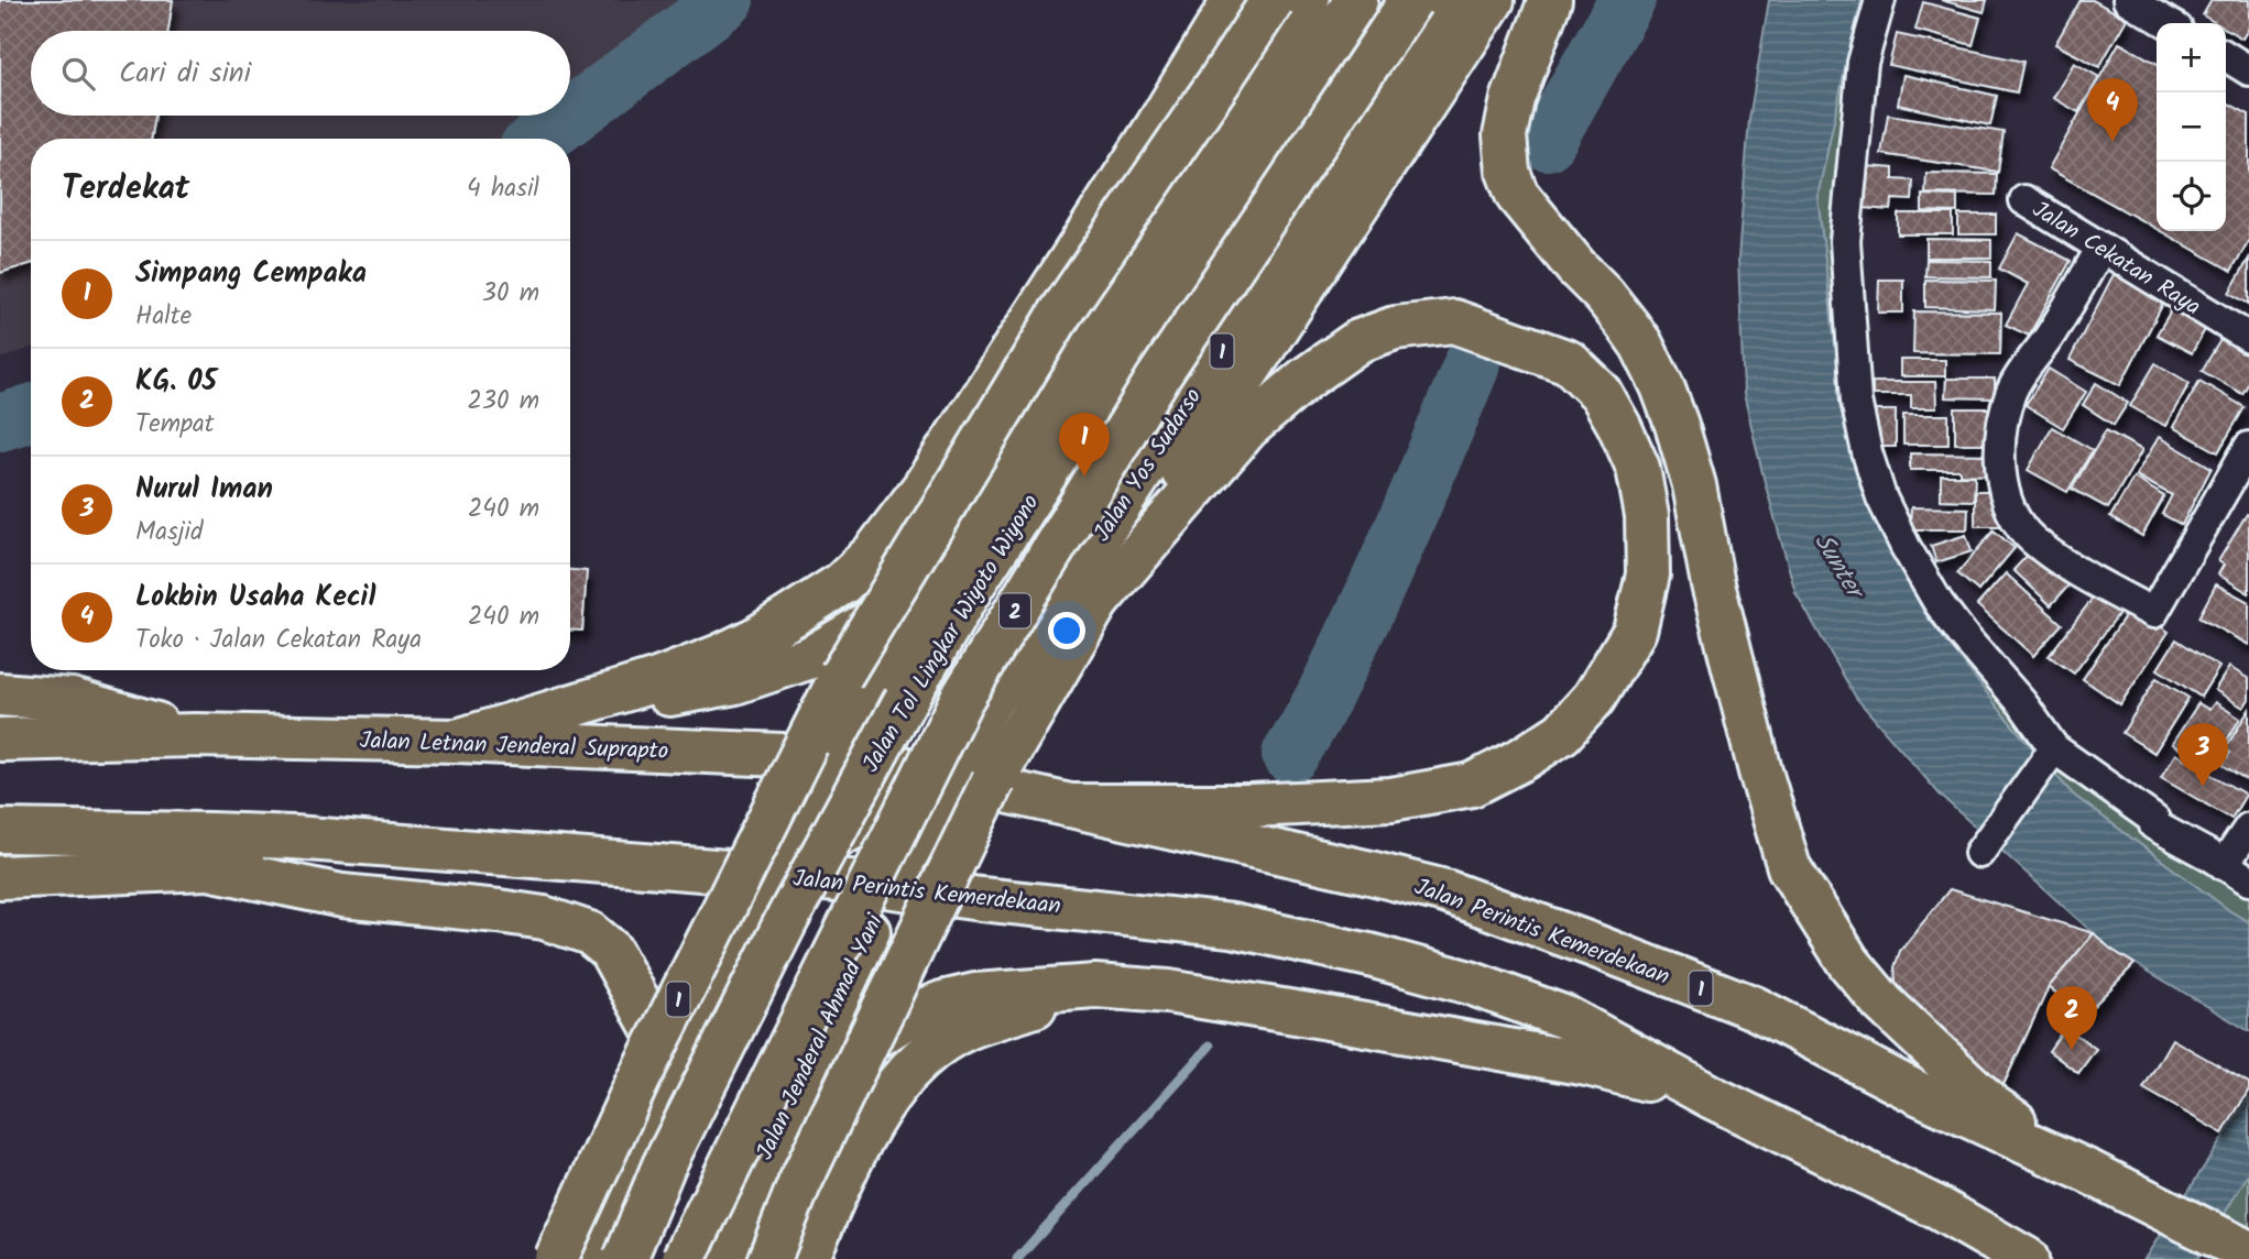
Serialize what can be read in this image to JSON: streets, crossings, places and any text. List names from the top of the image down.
{
  "streets": {
    "main road": [
      "1",
      "Jalan Yos Sudarso",
      "2",
      "Jalan Tol Lingkar Wiyoto Wiyono",
      "Jalan Letnan Jenderal Suprapto",
      "Jalan Perintis Kemerdekaan",
      "Jalan Jenderal Ahmad Yani"
    ],
    "street": ["Jalan Cekatan Raya"]
  },
  "crossings": [
    ["1", "Jalan Letnan Jenderal Suprapto"],
    ["1", "Jalan Perintis Kemerdekaan"],
    ["Jalan Yos Sudarso", "Jalan Jenderal Ahmad Yani"],
    ["Jalan Perintis Kemerdekaan", "Jalan Jenderal Ahmad Yani"]
  ],
  "water": ["Sunter"],
  "page": {
    "map_buttons": ["+", "−"],
    "search": "Cari di sini",
    "pins": [
      "4",
      "1",
      "3",
      "2"
    ],
    "heading": ["Terdekat", "4 hasil"],
    "list": [
      {
        "mark": "1",
        "name": "Simpang Cempaka",
        "note": "Halte",
        "value": "30 m"
      },
      {
        "mark": "2",
        "name": "KG. 05",
        "note": "Tempat",
        "value": "230 m"
      },
      {
        "mark": "3",
        "name": "Nurul Iman",
        "note": "Masjid",
        "value": "240 m"
      },
      {
        "mark": "4",
        "name": "Lokbin Usaha Kecil",
        "note": "Toko · Jalan Cekatan Raya",
        "value": "240 m"
      }
    ]
  }
}
